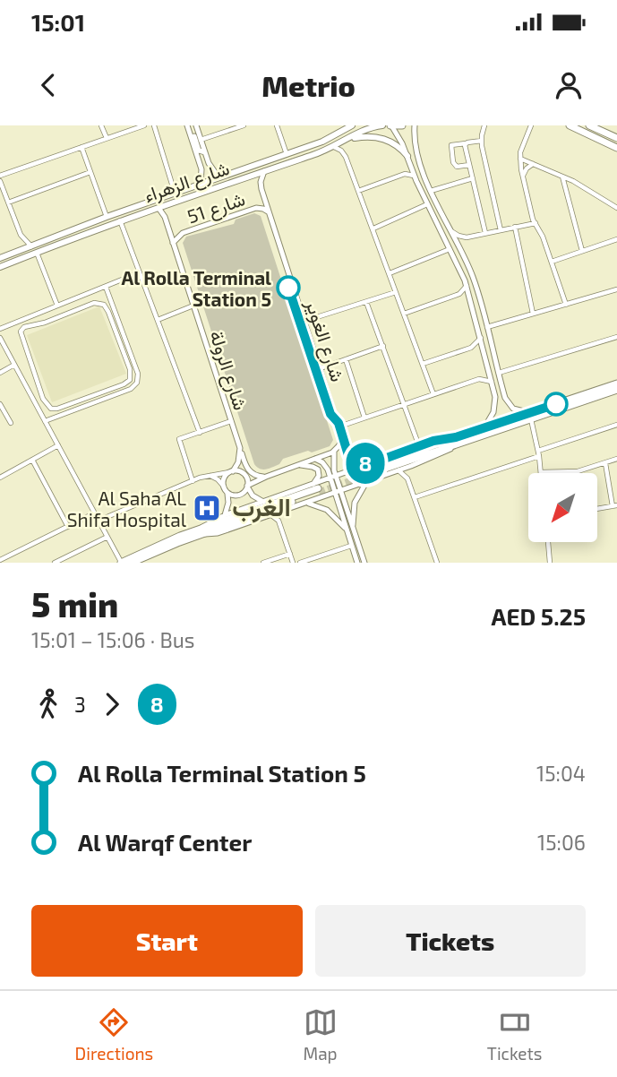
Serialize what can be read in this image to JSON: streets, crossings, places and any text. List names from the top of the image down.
{
  "streets": {
    "main road": ["شارع الزهراء"],
    "street": ["شارع 51", "شارع الغوير", "شارع الرولة"]
  },
  "crossings": [
    ["شارع الزهراء", "شارع الغوير"],
    ["شارع الزهراء", "شارع الرولة"],
    ["شارع 51", "شارع الغوير"],
    ["شارع 51", "شارع الرولة"]
  ],
  "districts": ["الغرب"],
  "places": {
    "other": ["Al Rolla Terminal Station 5"],
    "hospital": ["Al Saha AL Shifa Hospital"]
  },
  "lines": ["bus line 8"],
  "north": "bottom left",
  "page": {
    "status": "15:01",
    "header": "Metrio",
    "on_map": "8",
    "heading": ["5 min", "15:01 – 15:06 · Bus", "AED 5.25"],
    "legs": ["3", "8"],
    "list": [
      {
        "name": "Al Rolla Terminal Station 5",
        "value": "15:04"
      },
      {
        "name": "Al Warqf Center",
        "value": "15:06"
      }
    ],
    "buttons": ["Start", "Tickets"],
    "tabs": ["Directions", "Map", "Tickets"]
  }
}
